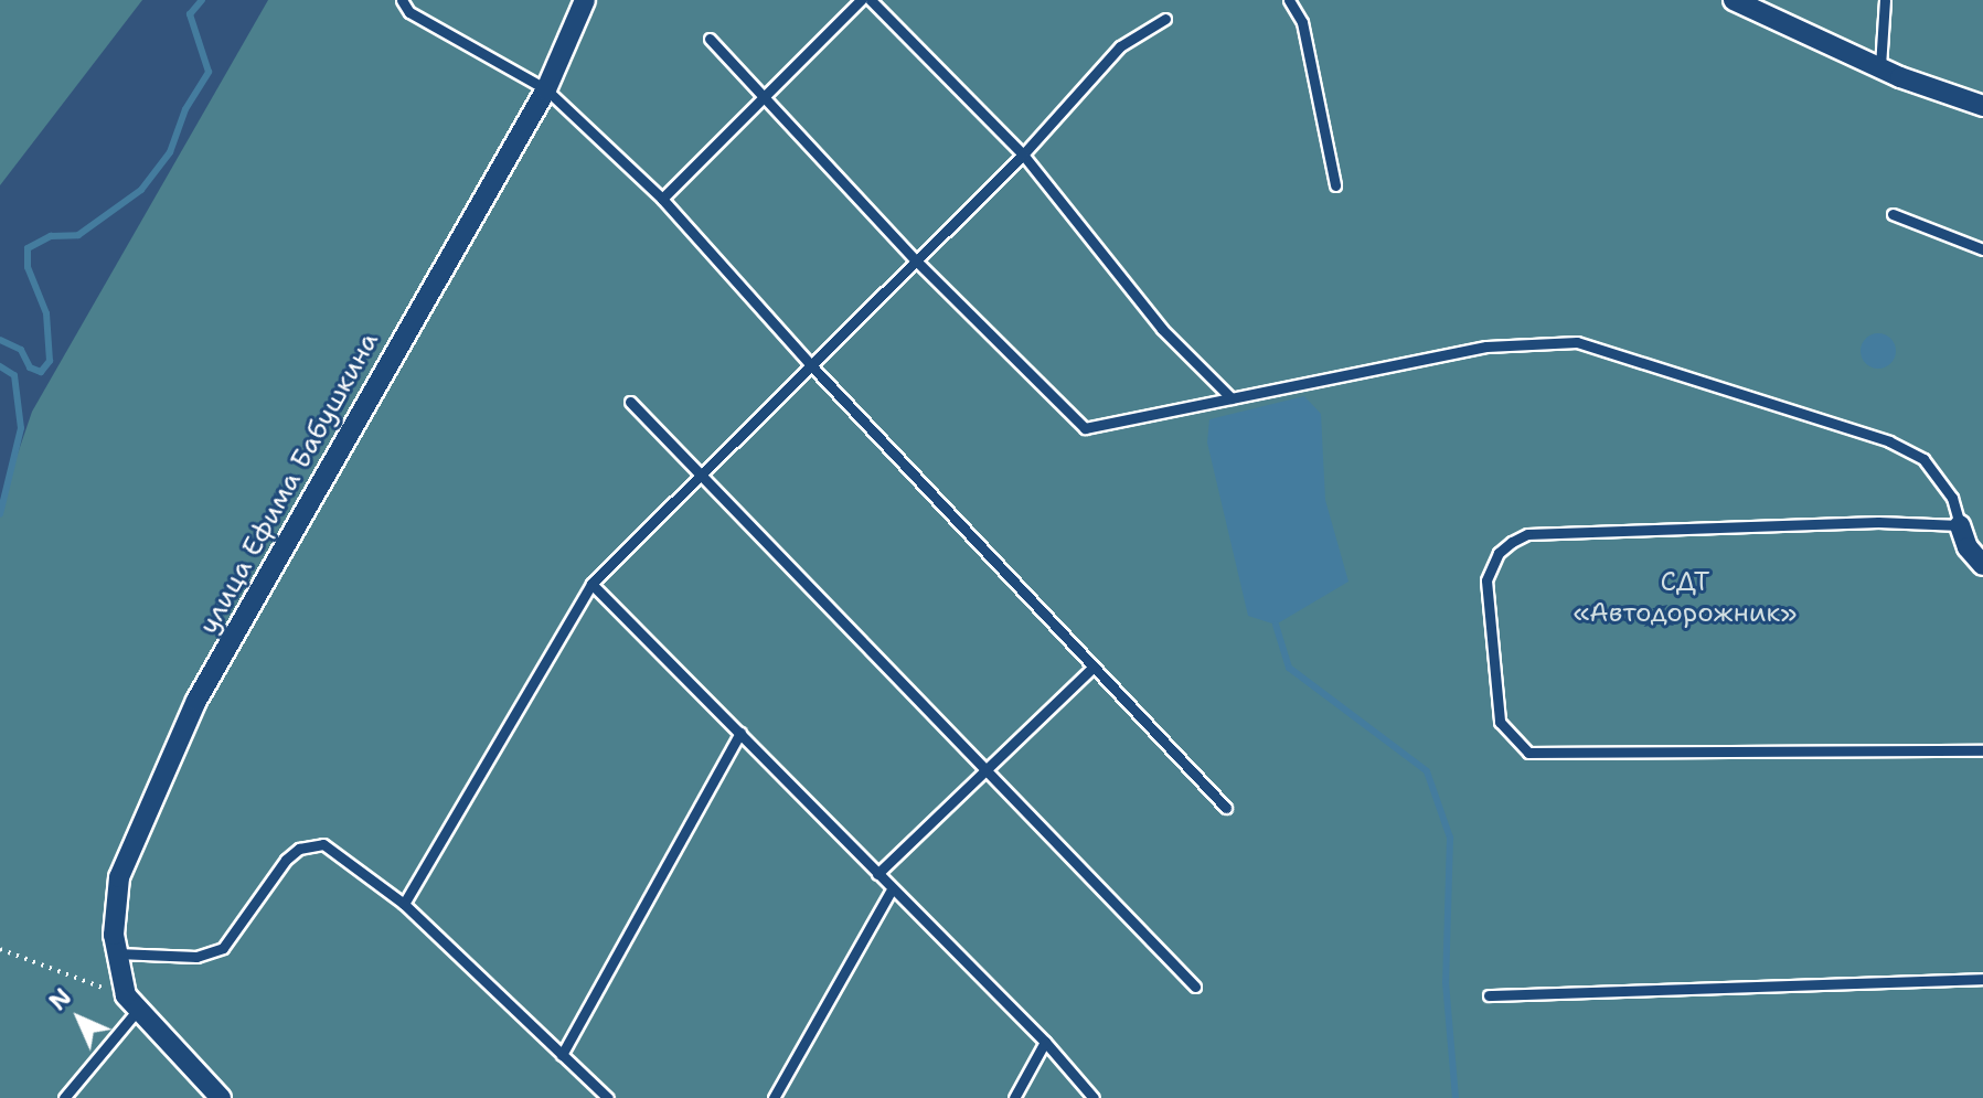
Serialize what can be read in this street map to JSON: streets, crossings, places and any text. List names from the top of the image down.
{
  "streets": {
    "street": ["улица Ефима Бабушкина"]
  },
  "parks": ["СДТ «Автодорожник»"],
  "north": "top left"
}
